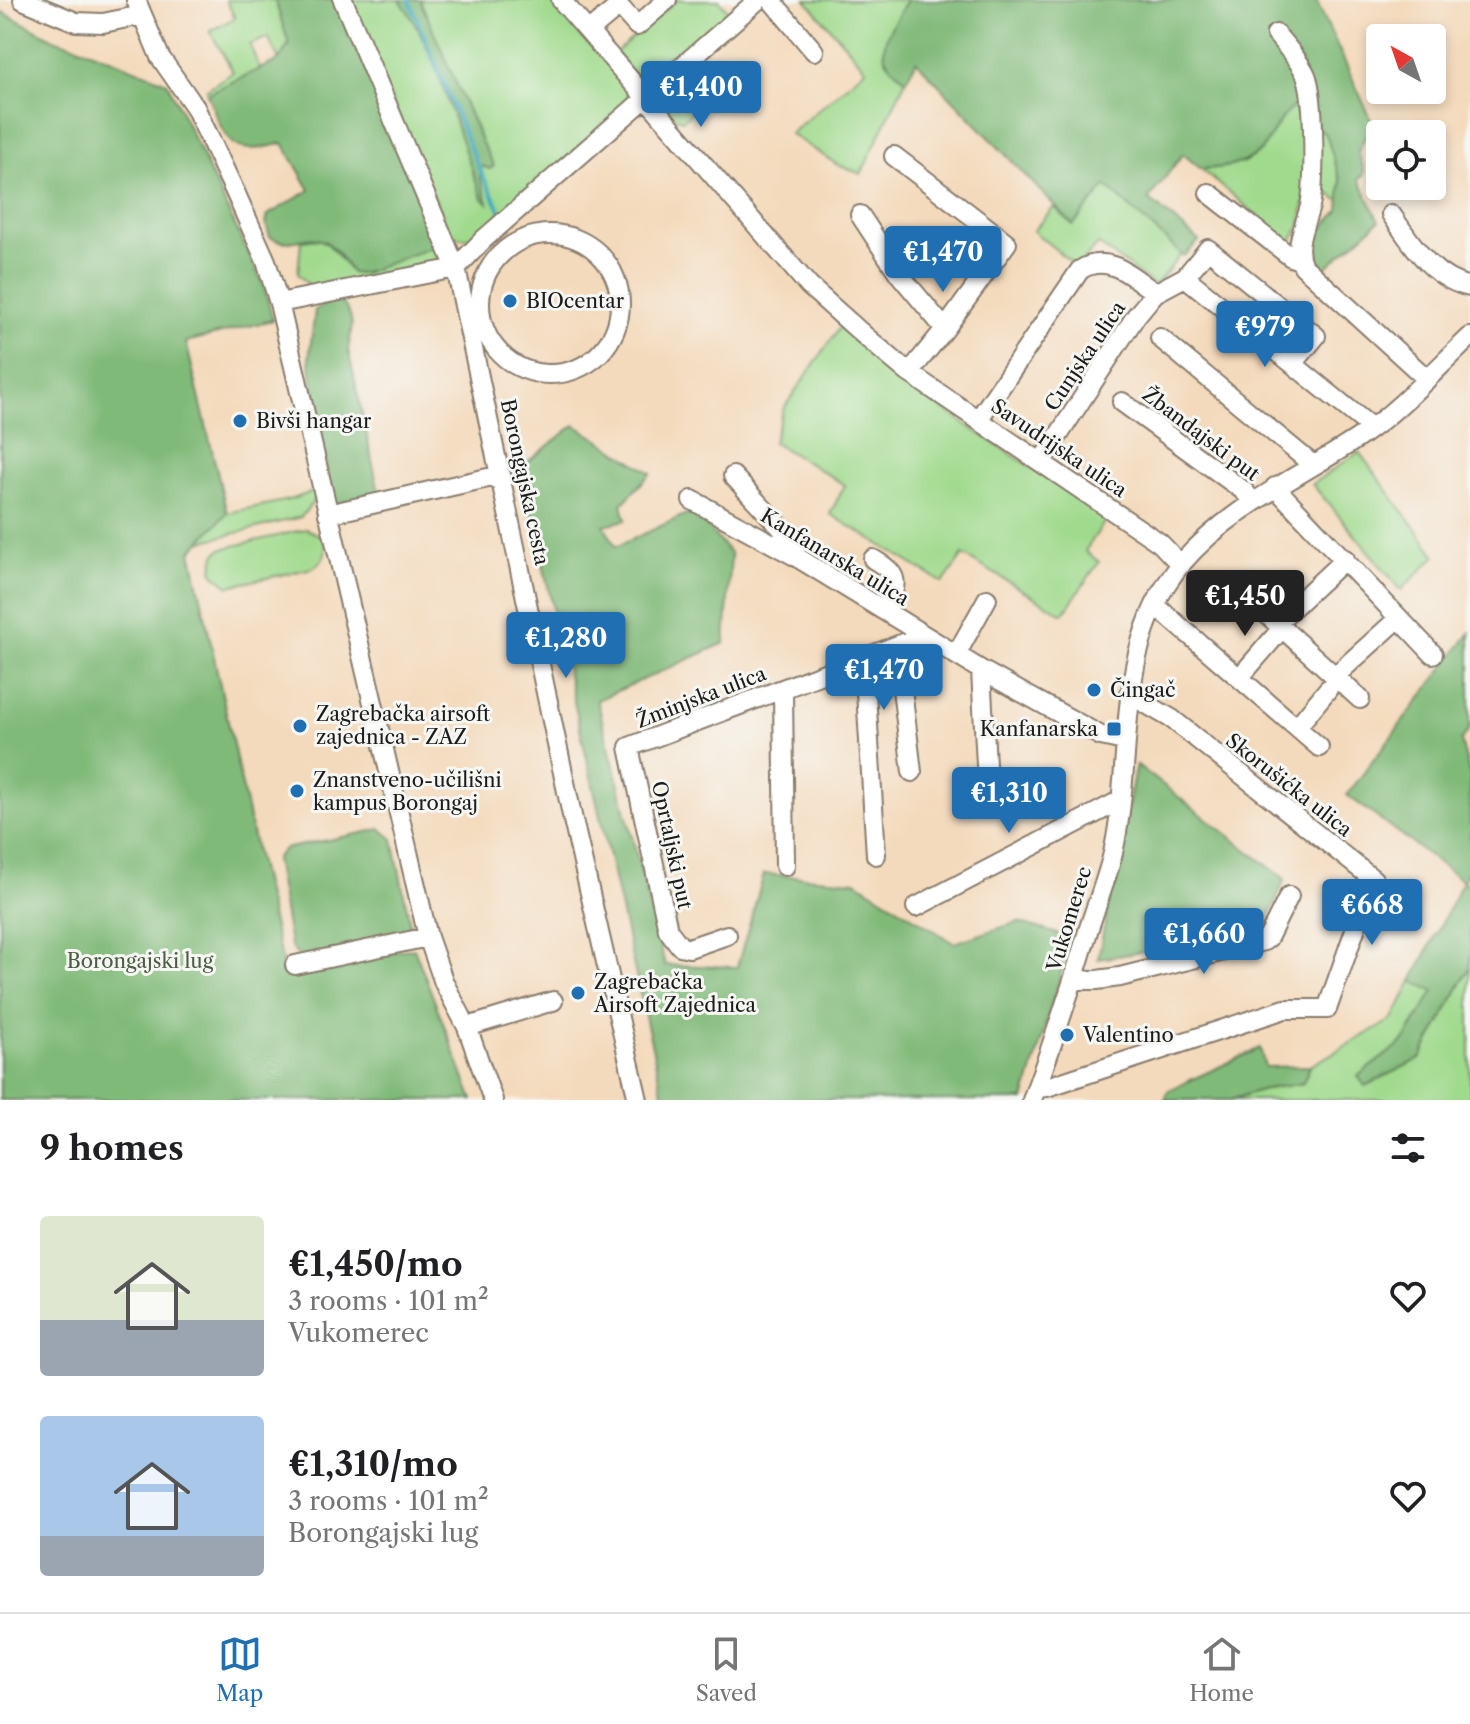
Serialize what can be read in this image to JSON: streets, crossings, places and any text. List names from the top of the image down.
{
  "streets": {
    "street": [
      "Cunjska ulica",
      "Žbandajski put",
      "Savudrijska ulica",
      "Borongajska cesta",
      "Kanfanarska ulica",
      "Žminjska ulica",
      "Skorušićka ulica",
      "Oprtaljski put",
      "Vukomerec"
    ]
  },
  "crossings": [
    ["Cunjska ulica", "Savudrijska ulica"],
    ["Žbandajski put", "Vukomerec"],
    ["Savudrijska ulica", "Vukomerec"],
    ["Kanfanarska ulica", "Žminjska ulica"],
    ["Kanfanarska ulica", "Vukomerec"],
    ["Žminjska ulica", "Oprtaljski put"],
    ["Skorušićka ulica", "Vukomerec"]
  ],
  "parks": ["Borongajski lug"],
  "places": {
    "other": [
      "BIOcentar",
      "Bivši hangar",
      "Čingač",
      "Zagrebačka airsoft zajednica - ZAZ",
      "Znanstveno-učilišni kampus Borongaj",
      "Zagrebačka Airsoft Zajednica",
      "Valentino"
    ],
    "transit": ["Kanfanarska"]
  },
  "north": "top left",
  "page": {
    "price": [
      "€1,400",
      "€1,470",
      "€979",
      "€1,450",
      "€1,280",
      "€1,470",
      "€1,310",
      "€668",
      "€1,660"
    ],
    "heading": "9 homes",
    "list": [
      {
        "name": "€1,450/mo",
        "note": "3 rooms · 101 m² · Vukomerec"
      },
      {
        "name": "€1,310/mo",
        "note": "3 rooms · 101 m² · Borongajski lug"
      }
    ],
    "tabs": ["Map", "Saved", "Home"]
  }
}
